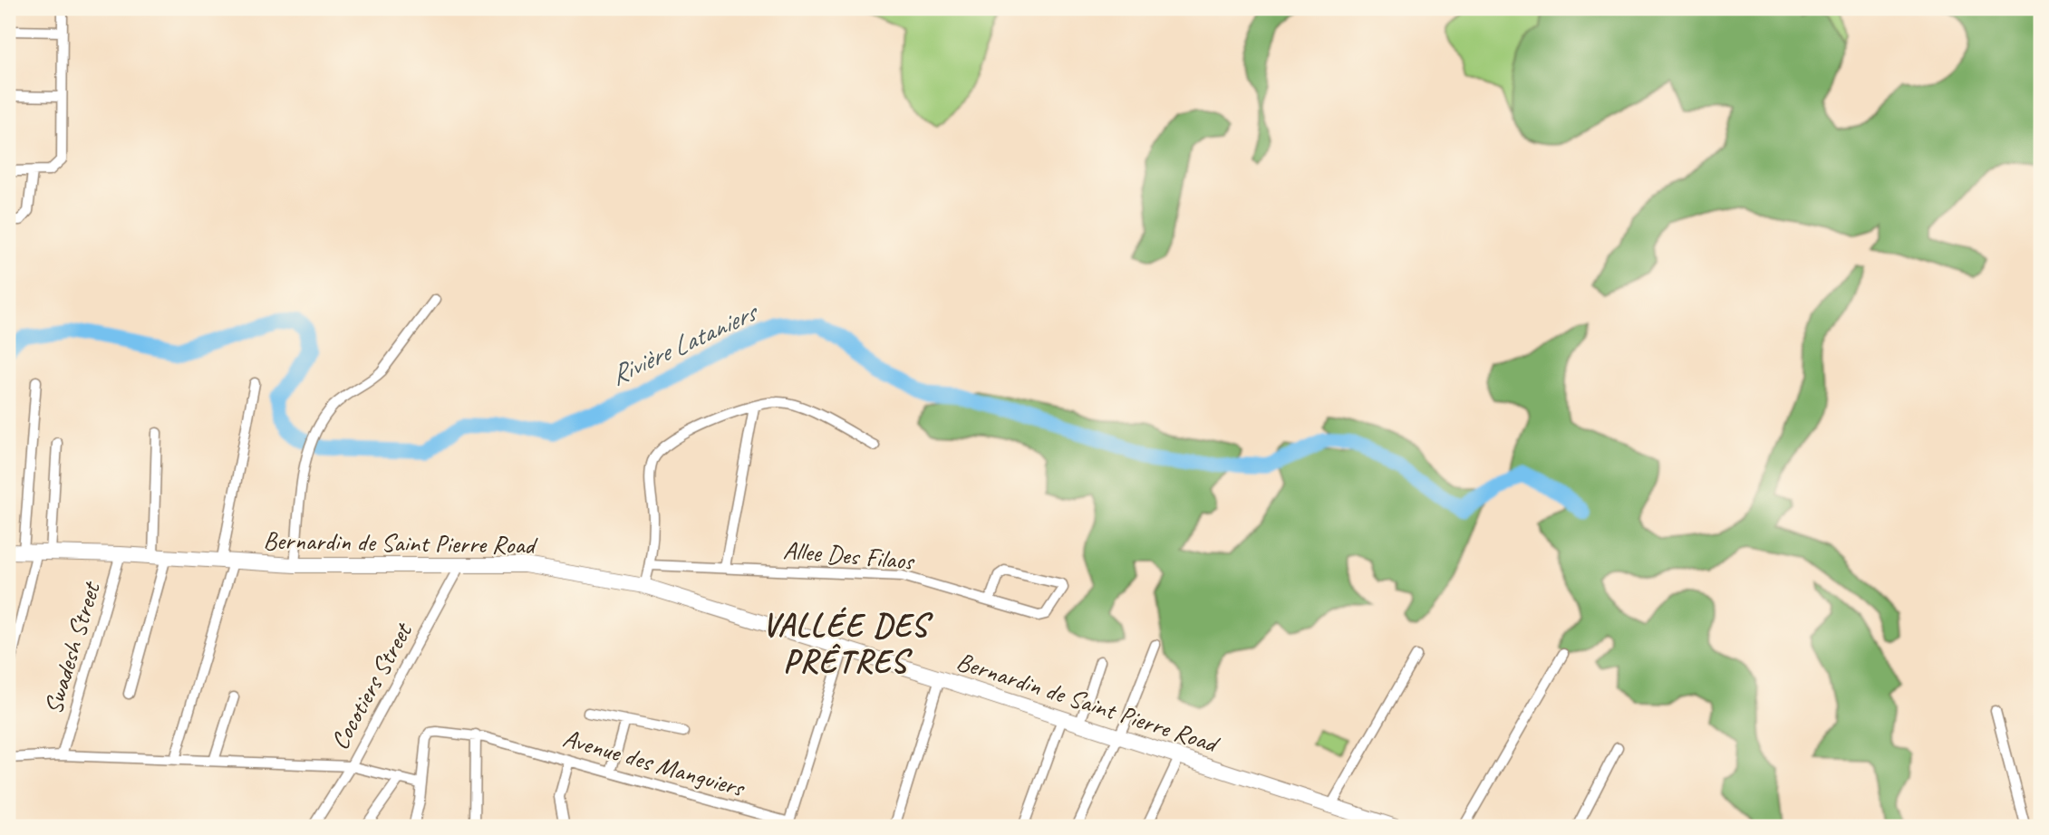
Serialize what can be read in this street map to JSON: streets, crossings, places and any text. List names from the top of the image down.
{
  "streets": {
    "main road": ["Bernardin de Saint Pierre Road"],
    "street": [
      "Allee Des Filaos",
      "Swadesh Street",
      "Cocotiers Street",
      "Avenue des Manguiers"
    ]
  },
  "crossings": [
    ["Bernardin de Saint Pierre Road", "Swadesh Street"],
    ["Bernardin de Saint Pierre Road", "Cocotiers Street"]
  ],
  "districts": ["VALLÉE DES PRÊTRES"],
  "water": ["Rivière Lataniers"]
}
